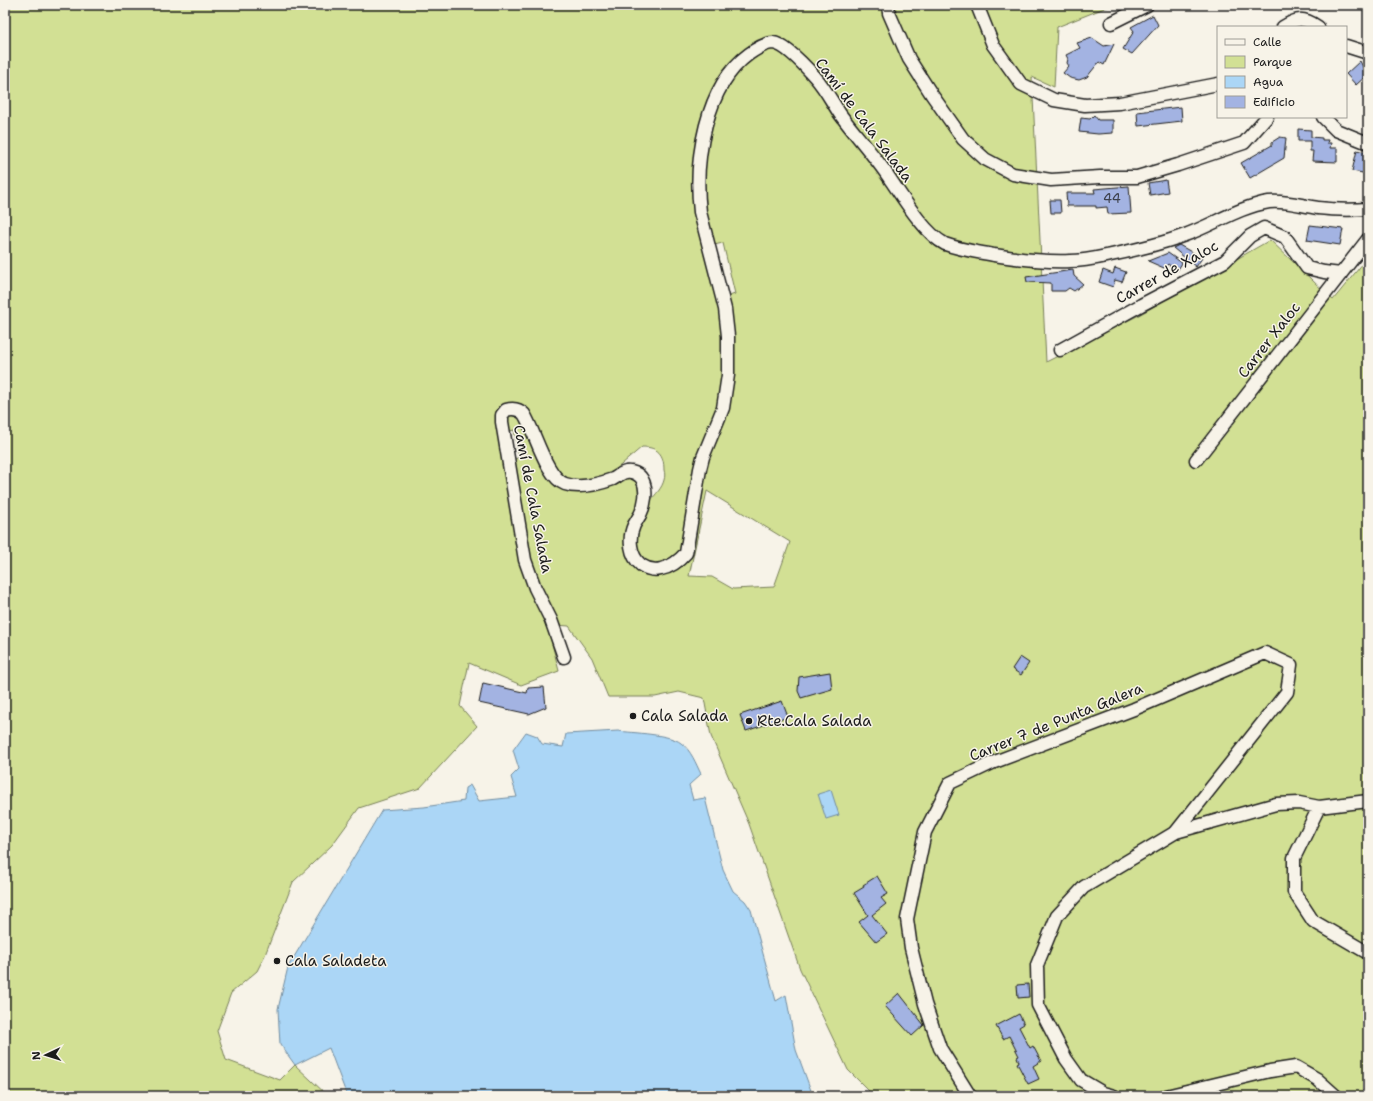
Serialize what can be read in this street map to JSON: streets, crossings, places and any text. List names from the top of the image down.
{
  "streets": {
    "street": [
      "Camí de Cala Salada",
      "Carrer de Xaloc",
      "Carrer Xaloc",
      "Carrer 7 de Punta Galera"
    ]
  },
  "crossings": [
    ["Carrer de Xaloc", "Carrer Xaloc"]
  ],
  "places": ["Cala Salada", "Rte.Cala Salada", "Cala Saladeta"],
  "house_numbers": ["44"],
  "legend": [
    "Calle",
    "Parque",
    "Agua",
    "Edificio"
  ],
  "north": "left"
}
